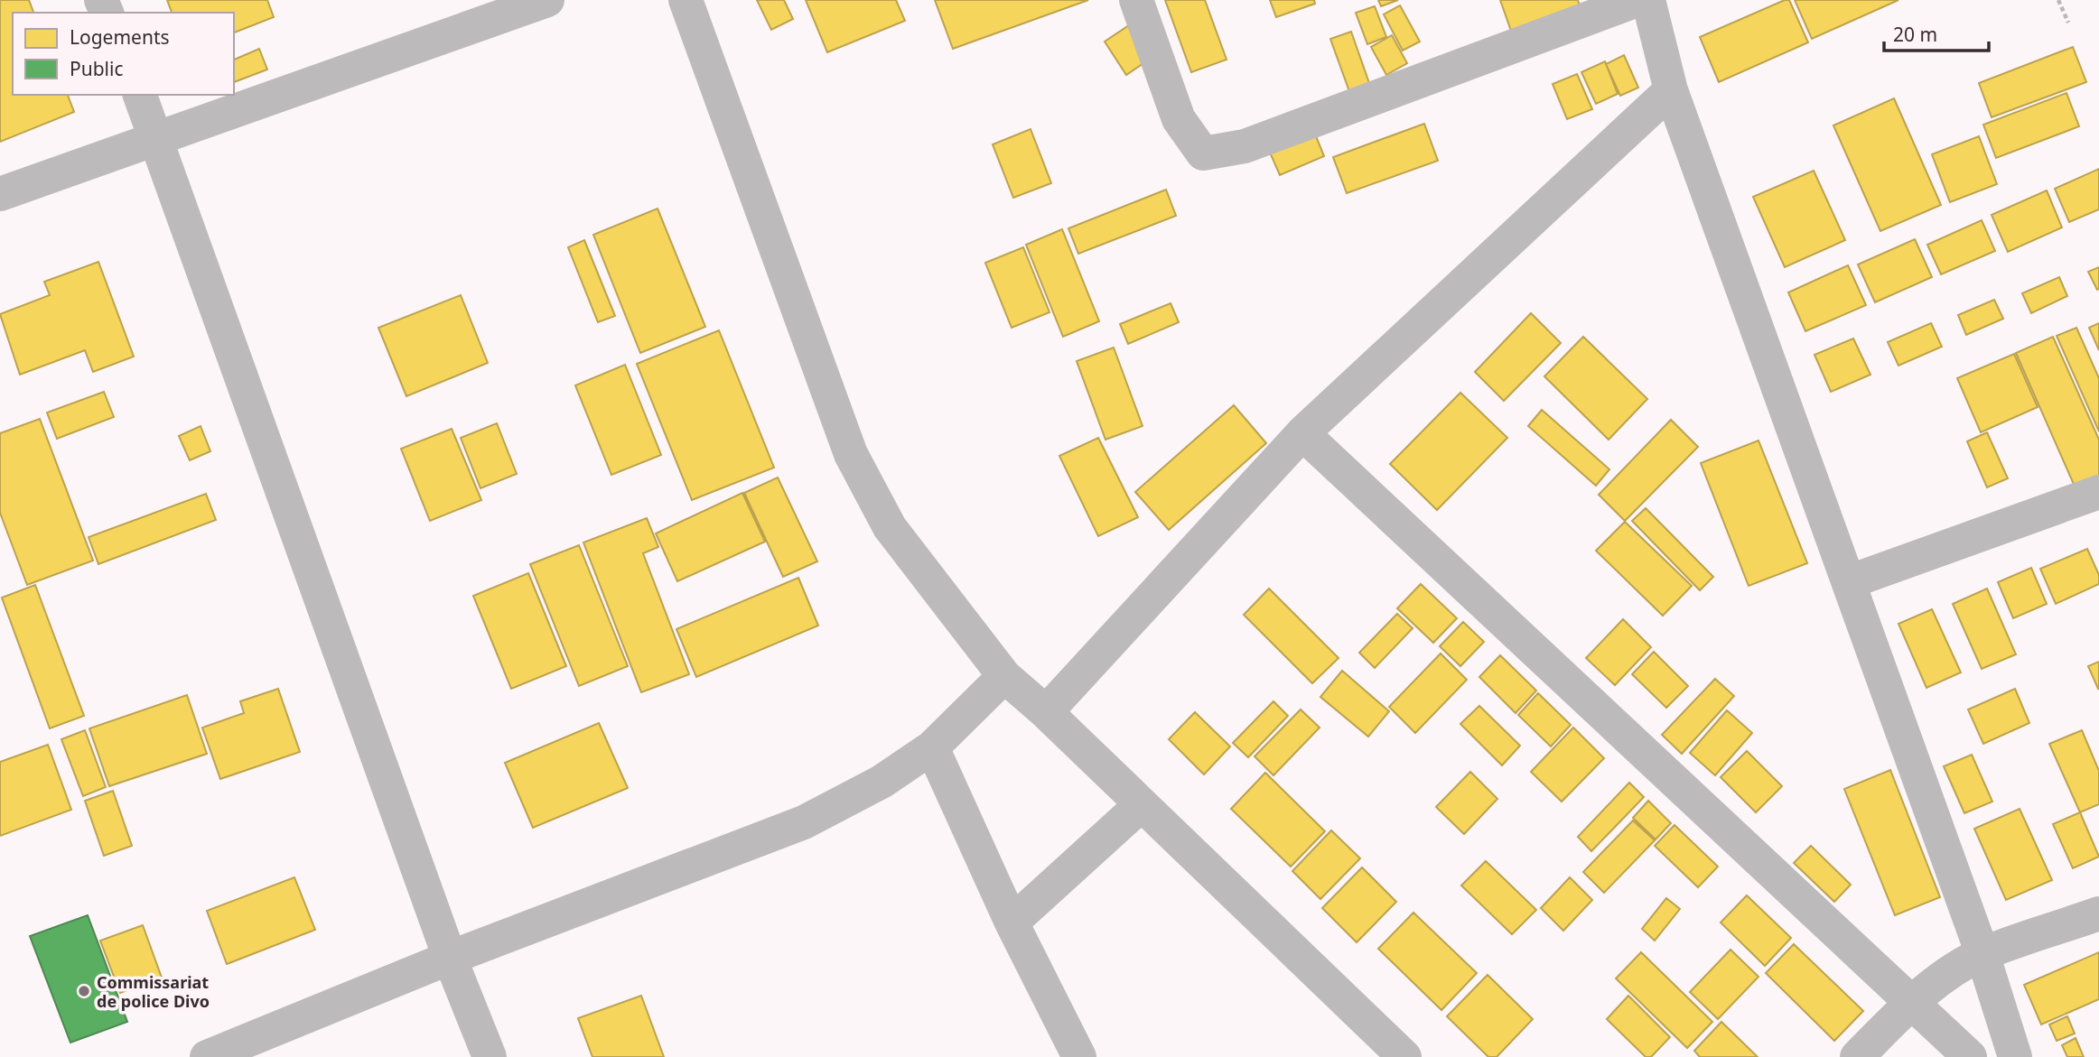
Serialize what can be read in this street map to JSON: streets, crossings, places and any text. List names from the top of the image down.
{
  "places": ["Commissariat de police Divo"],
  "legend": ["Logements", "Public"],
  "scale_bar": "20 m"
}
